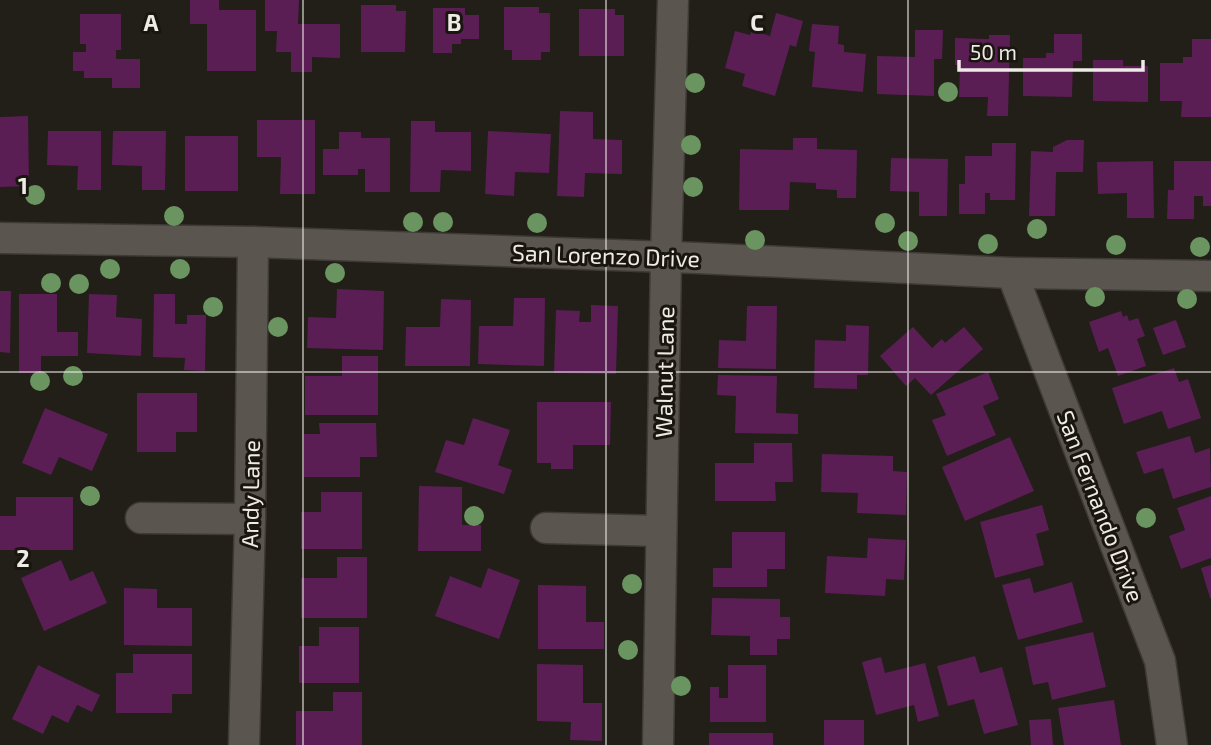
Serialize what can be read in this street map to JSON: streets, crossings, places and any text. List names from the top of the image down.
{
  "streets": {
    "street": [
      "San Lorenzo Drive",
      "Walnut Lane",
      "Andy Lane",
      "San Fernando Drive"
    ]
  },
  "crossings": [
    ["San Lorenzo Drive", "Walnut Lane"],
    ["San Lorenzo Drive", "Andy Lane"],
    ["San Lorenzo Drive", "San Fernando Drive"]
  ],
  "scale_bar": "50 m",
  "grid": {
    "columns": ["A", "B", "C"],
    "rows": ["1", "2"]
  }
}
